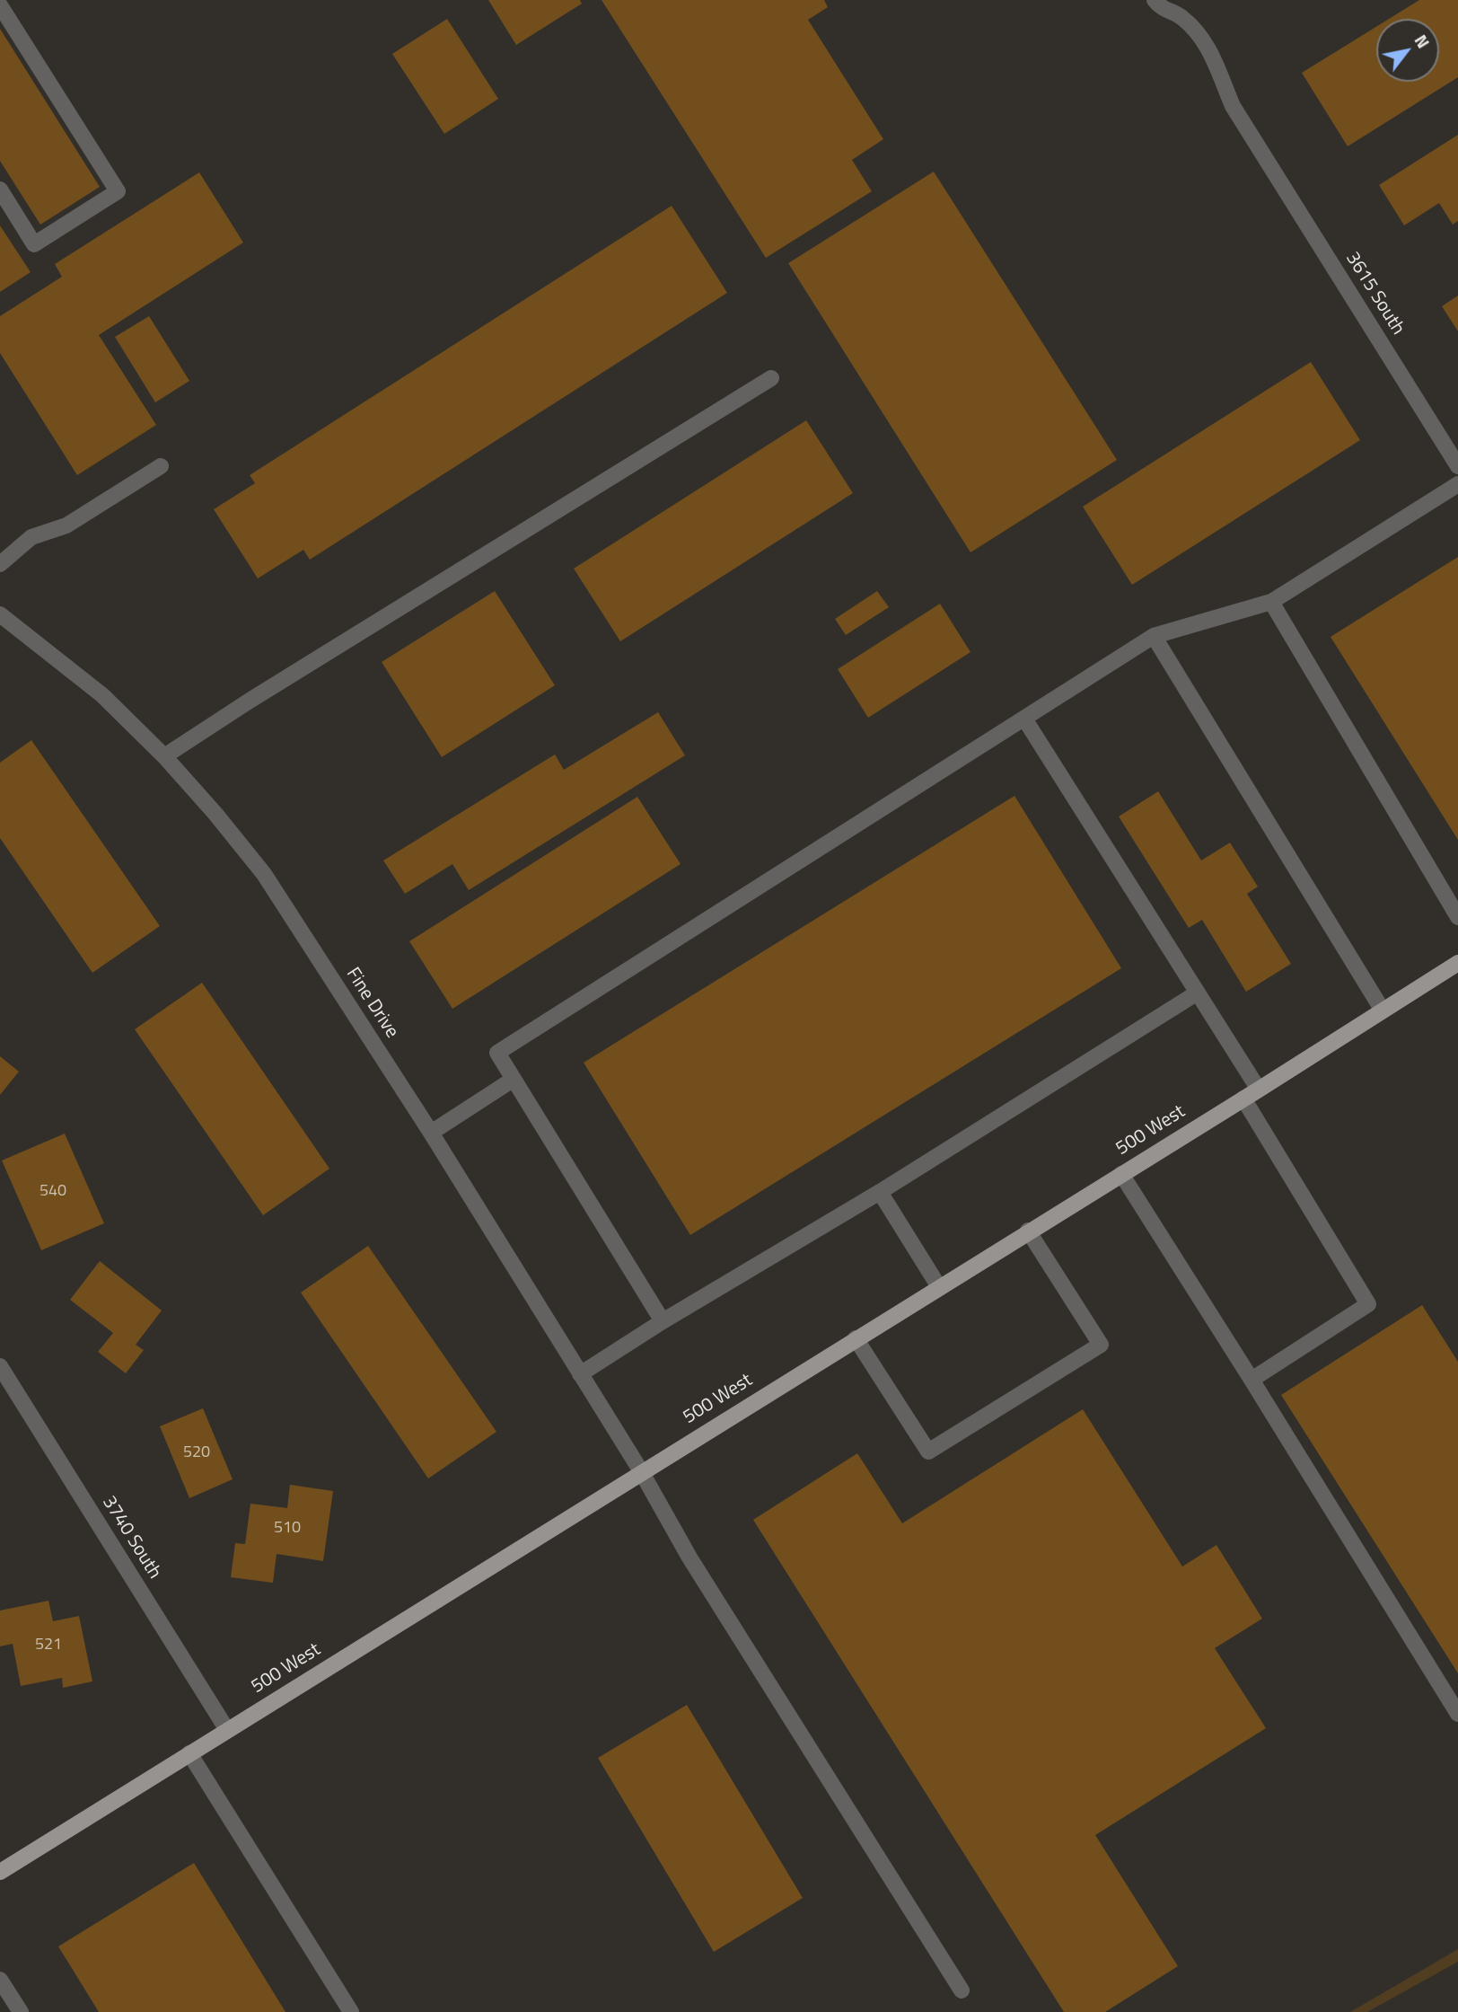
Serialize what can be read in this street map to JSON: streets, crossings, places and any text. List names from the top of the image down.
{
  "streets": {
    "main road": ["500 West"],
    "street": ["3615 South", "Fine Drive", "3740 South"]
  },
  "crossings": [
    ["Fine Drive", "500 West"],
    ["500 West", "3740 South"]
  ],
  "house_numbers": [
    "540",
    "520",
    "510",
    "521"
  ],
  "north": "top right"
}
